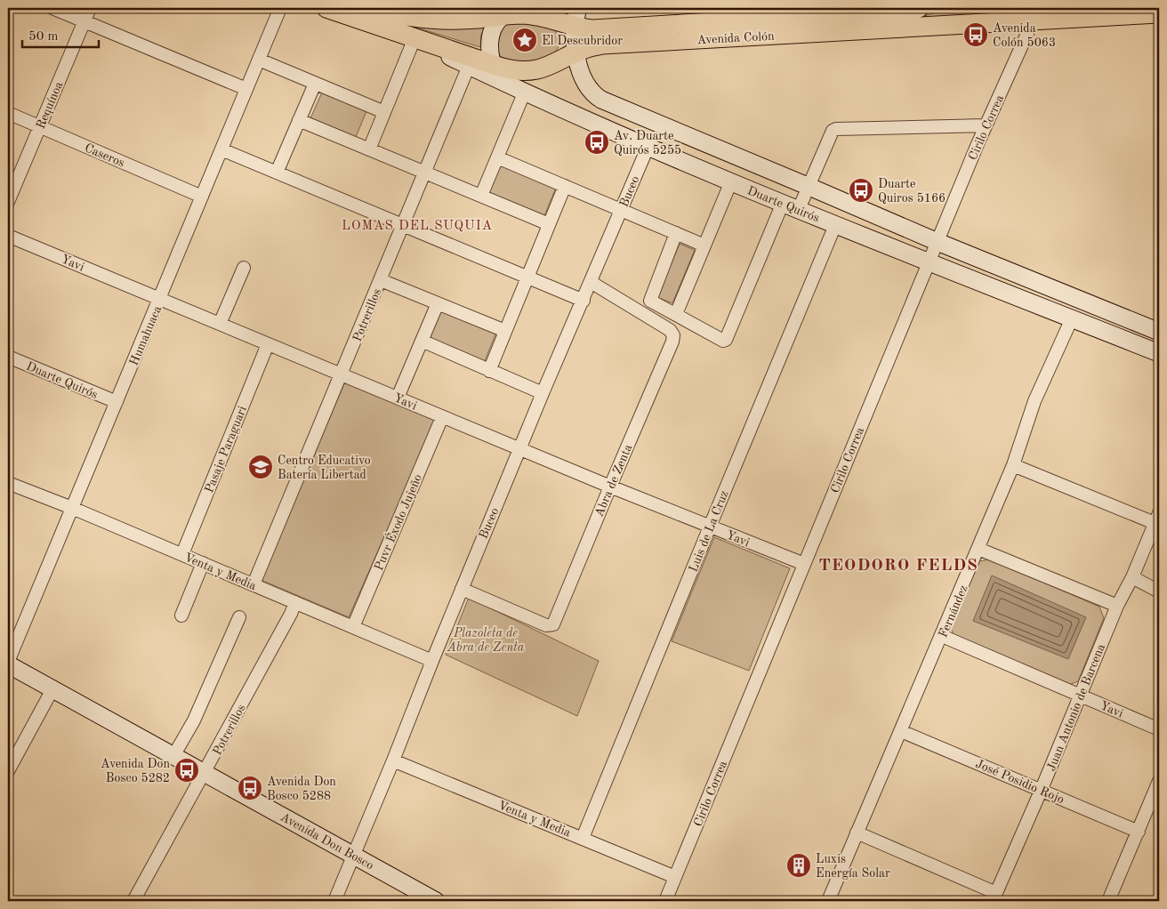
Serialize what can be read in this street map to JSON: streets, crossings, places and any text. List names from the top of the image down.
{
  "streets": {
    "main road": ["Avenida Colón", "Duarte Quirós", "Avenida Don Bosco"],
    "street": [
      "Requínoa",
      "Cirilo Correa",
      "Caseros",
      "Buceo",
      "Yavi",
      "Potrerillos",
      "Humahuaca",
      "Pasaje Paraguari",
      "Abra de Zenta",
      "Puvr Éxodo Jujeño",
      "Luis de La Cruz",
      "Venta y Media",
      "Fernández",
      "Juan Antonio de Barcena",
      "José Posidio Rojo"
    ]
  },
  "crossings": [
    ["Avenida Colón", "Cirilo Correa"],
    ["Avenida Colón", "Duarte Quirós"],
    ["Requínoa", "Caseros"],
    ["Cirilo Correa", "Duarte Quirós"],
    ["Cirilo Correa", "Yavi"],
    ["Cirilo Correa", "Venta y Media"],
    ["Caseros", "Humahuaca"],
    ["Buceo", "Duarte Quirós"],
    ["Buceo", "Yavi"],
    ["Buceo", "Abra de Zenta"],
    ["Buceo", "Venta y Media"],
    ["Buceo", "Avenida Don Bosco"],
    ["Duarte Quirós", "Potrerillos"],
    ["Duarte Quirós", "Humahuaca"],
    ["Duarte Quirós", "Luis de La Cruz"],
    ["Duarte Quirós", "Fernández"],
    ["Yavi", "Potrerillos"],
    ["Yavi", "Humahuaca"],
    ["Yavi", "Pasaje Paraguari"],
    ["Yavi", "Abra de Zenta"],
    ["Yavi", "Puvr Éxodo Jujeño"],
    ["Yavi", "Luis de La Cruz"],
    ["Yavi", "Fernández"],
    ["Yavi", "Juan Antonio de Barcena"],
    ["Potrerillos", "Venta y Media"],
    ["Potrerillos", "Avenida Don Bosco"],
    ["Humahuaca", "Venta y Media"],
    ["Humahuaca", "Avenida Don Bosco"],
    ["Pasaje Paraguari", "Venta y Media"],
    ["Puvr Éxodo Jujeño", "Venta y Media"],
    ["Luis de La Cruz", "Venta y Media"],
    ["Fernández", "José Posidio Rojo"],
    ["Juan Antonio de Barcena", "José Posidio Rojo"]
  ],
  "districts": ["LOMAS DEL SUQUIA", "TEODORO FELDS"],
  "parks": ["Plazoleta de Abra de Zenta"],
  "places": {
    "bus stop": [
      "Avenida Colón 5063",
      "Av. Duarte Quirós 5255",
      "Duarte Quiros 5166",
      "Avenida Don Bosco 5282",
      "Avenida Don Bosco 5288"
    ],
    "place": ["El Descubridor"],
    "school or university": ["Centro Educativo Batería Libertad"],
    "building": ["Luxis Energía Solar"]
  },
  "scale_bar": "50 m"
}
